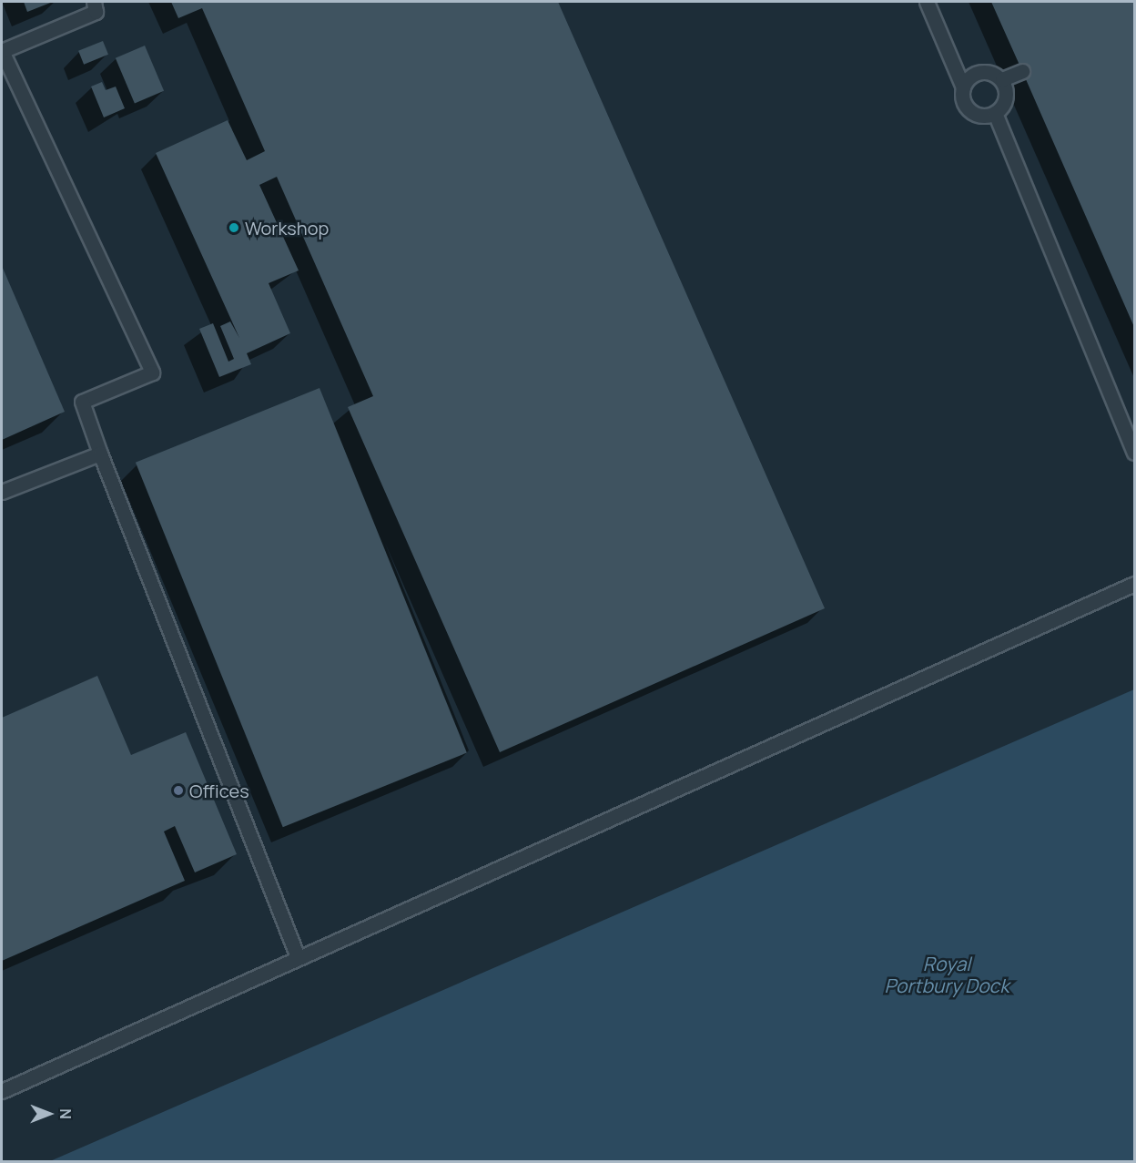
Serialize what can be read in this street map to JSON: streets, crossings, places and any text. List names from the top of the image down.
{
  "water": ["Royal Portbury Dock"],
  "places": ["Workshop", "Offices"],
  "north": "right"
}
